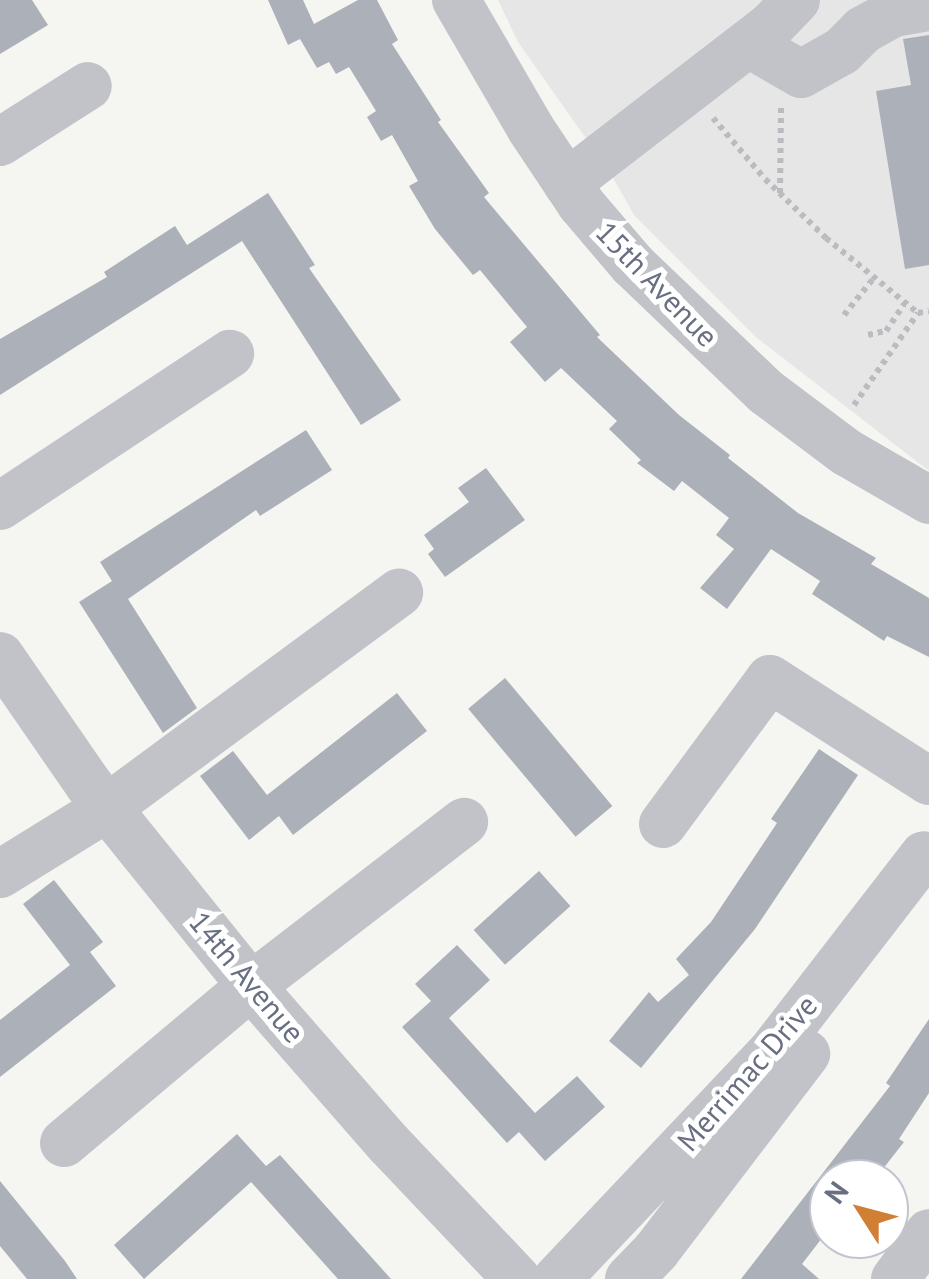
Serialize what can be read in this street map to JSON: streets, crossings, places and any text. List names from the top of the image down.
{
  "streets": {
    "street": ["15th Avenue", "14th Avenue", "Merrimac Drive"]
  },
  "north": "top left"
}
